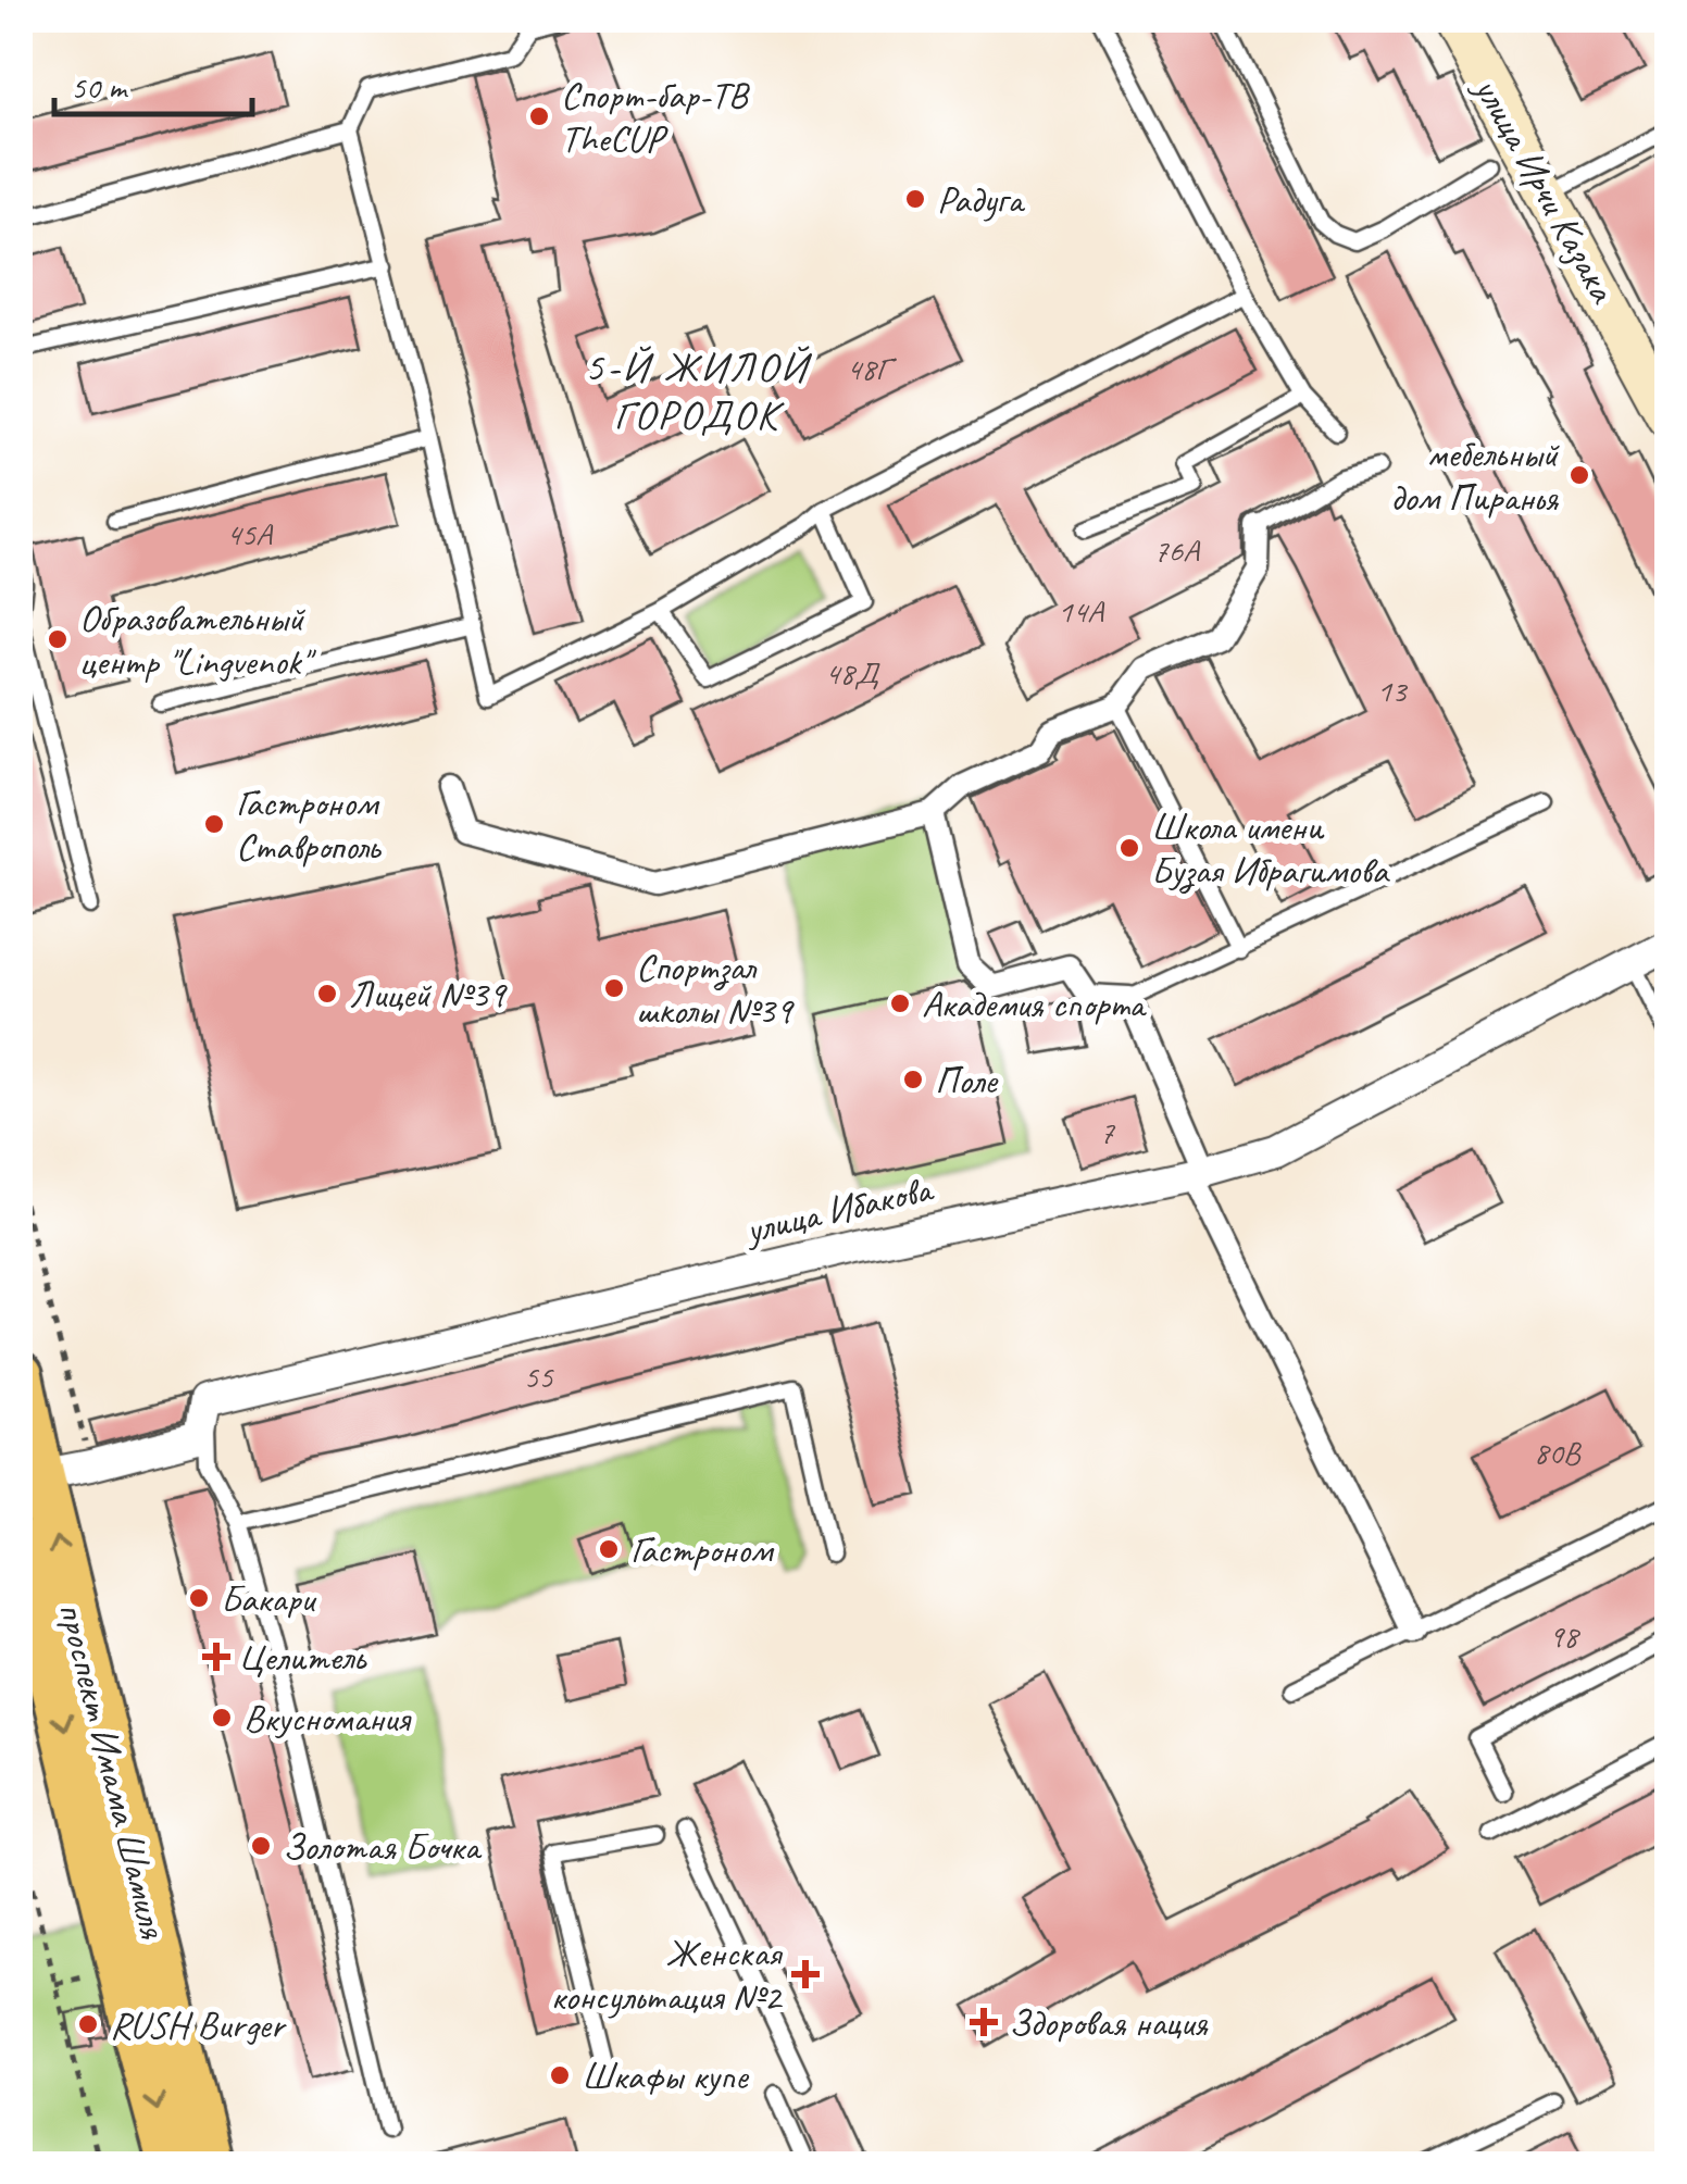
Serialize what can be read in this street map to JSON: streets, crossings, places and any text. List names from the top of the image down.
{
  "streets": {
    "main road": ["улица Ирчи Казака", "проспект Имама Шамиля"],
    "street": ["улица Ибакова"]
  },
  "districts": ["5-Й ЖИЛОЙ ГОРОДОК"],
  "places": {
    "other": [
      "Спорт-бар-ТВ TheCUP",
      "Радуга",
      "мебельный дом Пиранья",
      "Образовательный центр \"Lingvenok\"",
      "Гастроном Ставрополь",
      "Школа имени Бузая Ибрагимова",
      "Спортзал школы №39",
      "Лицей №39",
      "Академия спорта",
      "Поле",
      "Гастроном",
      "Бакари",
      "Вкусномания",
      "Золотая Бочка",
      "RUSH Burger",
      "Шкафы купе"
    ],
    "health": ["Целитель", "Женская консультация №2", "Здоровая нация"]
  },
  "house_numbers": [
    "48Г",
    "45А",
    "76А",
    "14А",
    "48Д",
    "13",
    "7",
    "55",
    "80В",
    "98"
  ],
  "scale_bar": "50 m"
}
